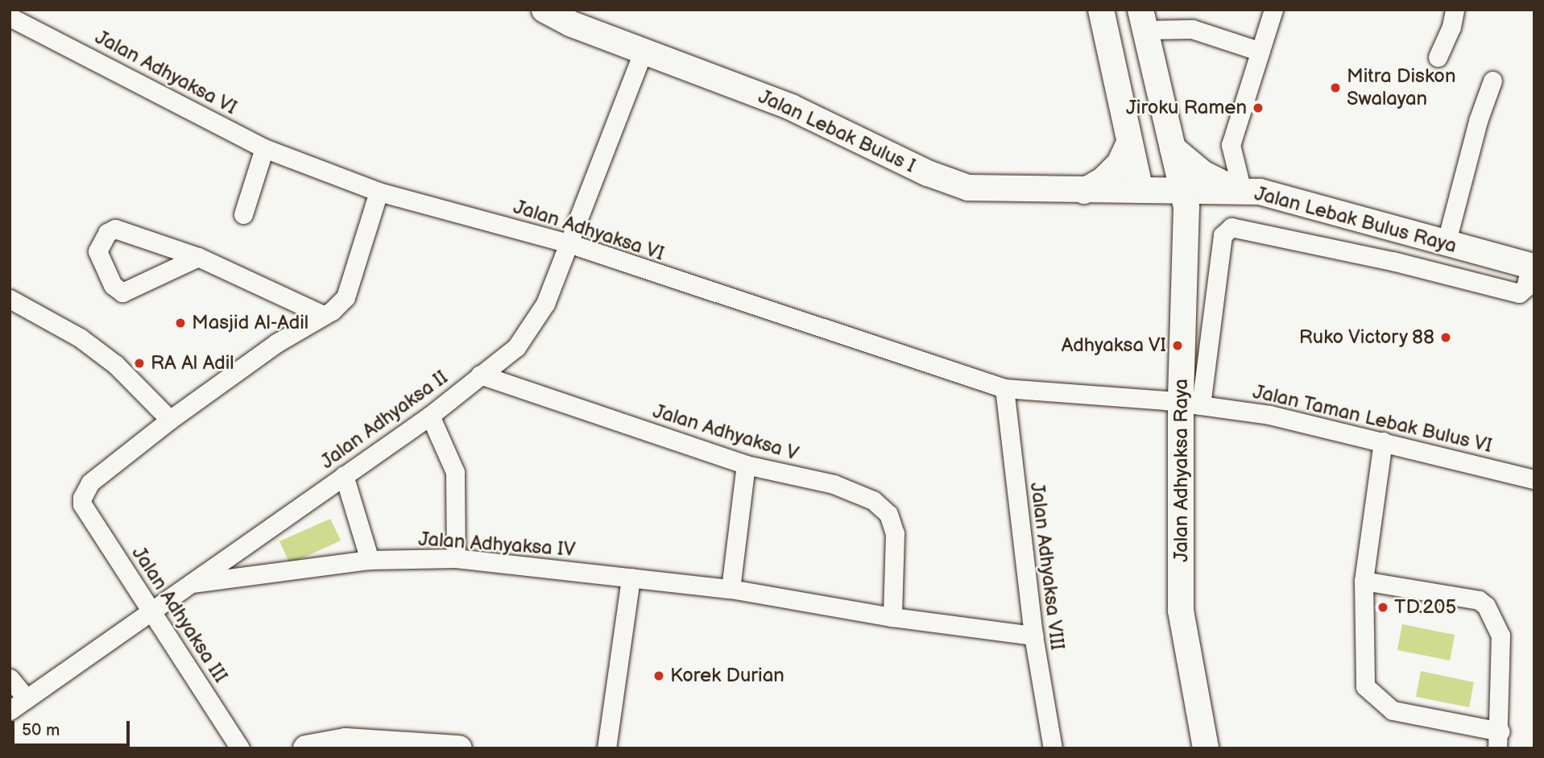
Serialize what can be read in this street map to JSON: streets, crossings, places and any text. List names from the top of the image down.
{
  "streets": {
    "street": [
      "Jalan Adhyaksa VI",
      "Jalan Lebak Bulus I",
      "Jalan Lebak Bulus Raya",
      "Jalan Taman Lebak Bulus VI",
      "Jalan Adhyaksa II",
      "Jalan Adhyaksa V",
      "Jalan Adhyaksa Raya",
      "Jalan Adhyaksa IV",
      "Jalan Adhyaksa VIII",
      "Jalan Adhyaksa III"
    ]
  },
  "crossings": [
    ["Jalan Adhyaksa VI", "Jalan Taman Lebak Bulus VI"],
    ["Jalan Adhyaksa VI", "Jalan Adhyaksa II"],
    ["Jalan Adhyaksa VI", "Jalan Adhyaksa Raya"],
    ["Jalan Adhyaksa VI", "Jalan Adhyaksa VIII"],
    ["Jalan Lebak Bulus I", "Jalan Lebak Bulus Raya"],
    ["Jalan Lebak Bulus I", "Jalan Adhyaksa II"],
    ["Jalan Lebak Bulus Raya", "Jalan Adhyaksa Raya"],
    ["Jalan Taman Lebak Bulus VI", "Jalan Adhyaksa Raya"],
    ["Jalan Adhyaksa II", "Jalan Adhyaksa V"],
    ["Jalan Adhyaksa II", "Jalan Adhyaksa IV"],
    ["Jalan Adhyaksa II", "Jalan Adhyaksa III"],
    ["Jalan Adhyaksa V", "Jalan Adhyaksa IV"],
    ["Jalan Adhyaksa IV", "Jalan Adhyaksa VIII"]
  ],
  "places": [
    "Mitra Diskon Swalayan",
    "Jiroku Ramen",
    "Masjid Al-Adil",
    "Ruko Victory 88",
    "Adhyaksa VI",
    "RA Al Adil",
    "TD.205",
    "Korek Durian"
  ],
  "scale_bar": "50 m"
}
